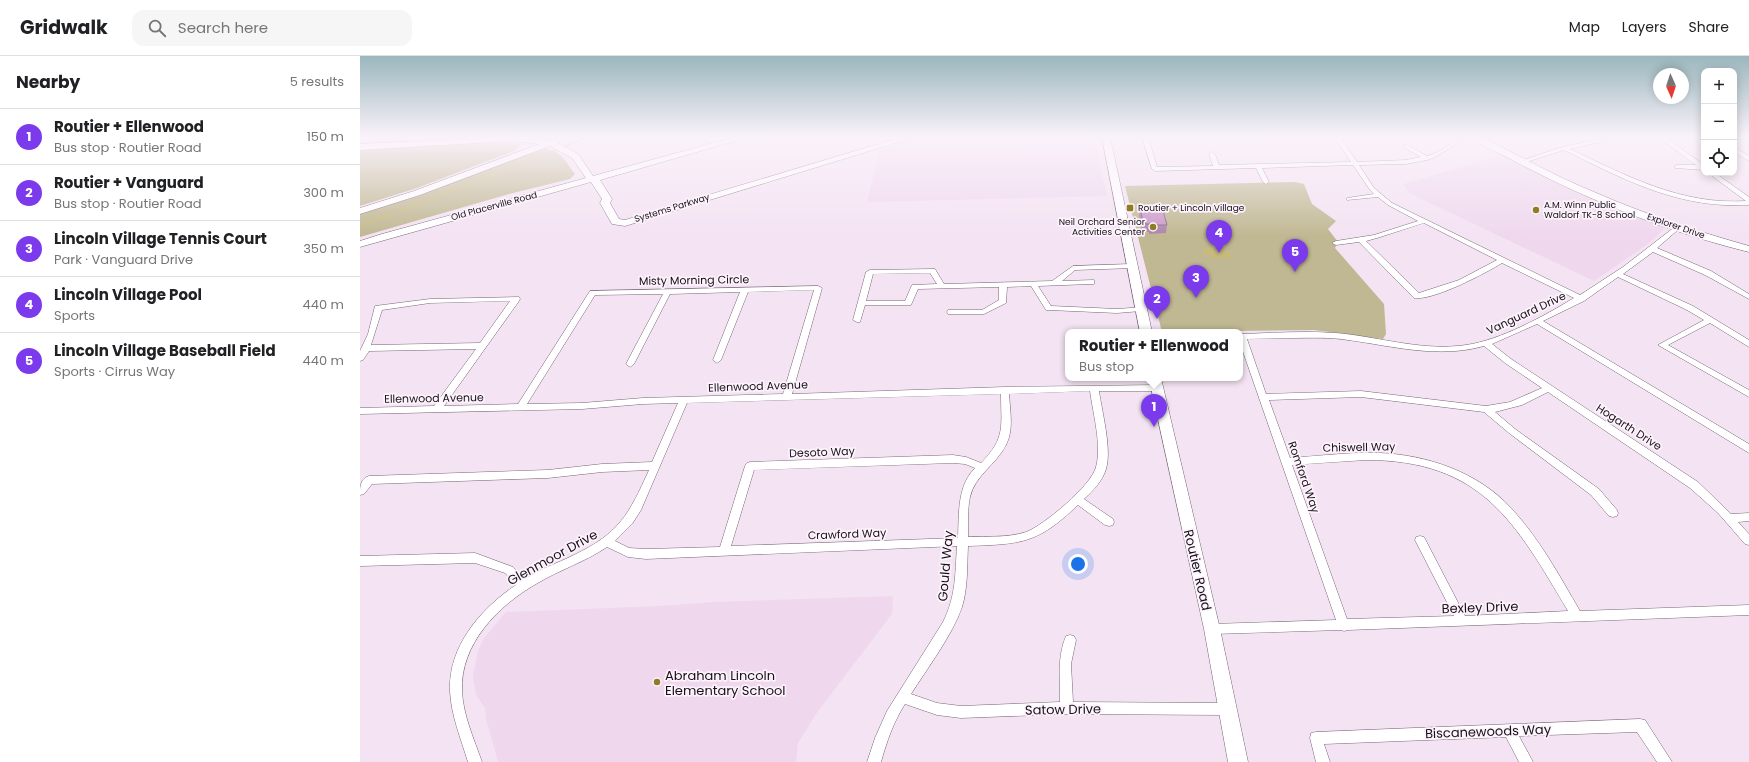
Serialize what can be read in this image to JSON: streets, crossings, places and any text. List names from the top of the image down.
{
  "streets": {
    "street": [
      "Old Placerville Road",
      "Systems Parkway",
      "Explorer Drive",
      "Misty Morning Circle",
      "Vanguard Drive",
      "Ellenwood Avenue",
      "Hogarth Drive",
      "Chiswell Way",
      "Desoto Way",
      "Romford Way",
      "Crawford Way",
      "Glenmoor Drive",
      "Gould Way",
      "Routier Road",
      "Bexley Drive",
      "Satow Drive",
      "Biscanewoods Way"
    ]
  },
  "crossings": [
    ["Old Placerville Road", "Systems Parkway"],
    ["Explorer Drive", "Vanguard Drive"],
    ["Misty Morning Circle", "Ellenwood Avenue"],
    ["Vanguard Drive", "Hogarth Drive"],
    ["Ellenwood Avenue", "Crawford Way"],
    ["Ellenwood Avenue", "Glenmoor Drive"],
    ["Ellenwood Avenue", "Gould Way"],
    ["Ellenwood Avenue", "Routier Road"],
    ["Chiswell Way", "Romford Way"],
    ["Chiswell Way", "Bexley Drive"],
    ["Desoto Way", "Crawford Way"],
    ["Desoto Way", "Gould Way"],
    ["Romford Way", "Bexley Drive"],
    ["Crawford Way", "Glenmoor Drive"],
    ["Crawford Way", "Gould Way"],
    ["Gould Way", "Satow Drive"],
    ["Routier Road", "Bexley Drive"],
    ["Routier Road", "Satow Drive"]
  ],
  "places": {
    "transit": ["Routier + Lincoln Village"],
    "other": ["A.M. Winn Public Waldorf TK-8 School", "Neil Orchard Senior Activities Center", "Abraham Lincoln Elementary School"]
  },
  "north": "bottom",
  "page": {
    "header": "Gridwalk",
    "search": "Search here",
    "nav": ["Map", "Layers", "Share"],
    "heading": ["Nearby", "5 results"],
    "map_buttons": ["+", "−"],
    "list": [
      {
        "mark": "1",
        "name": "Routier + Ellenwood",
        "note": "Bus stop · Routier Road",
        "value": "150 m"
      },
      {
        "mark": "2",
        "name": "Routier + Vanguard",
        "note": "Bus stop · Routier Road",
        "value": "300 m"
      },
      {
        "mark": "3",
        "name": "Lincoln Village Tennis Court",
        "note": "Park · Vanguard Drive",
        "value": "350 m"
      },
      {
        "mark": "4",
        "name": "Lincoln Village Pool",
        "note": "Sports",
        "value": "440 m"
      },
      {
        "mark": "5",
        "name": "Lincoln Village Baseball Field",
        "note": "Sports · Cirrus Way",
        "value": "440 m"
      }
    ],
    "pins": [
      "4",
      "5",
      "3",
      "2",
      "1"
    ],
    "popup": ["Routier + Ellenwood", "Bus stop"]
  }
}
